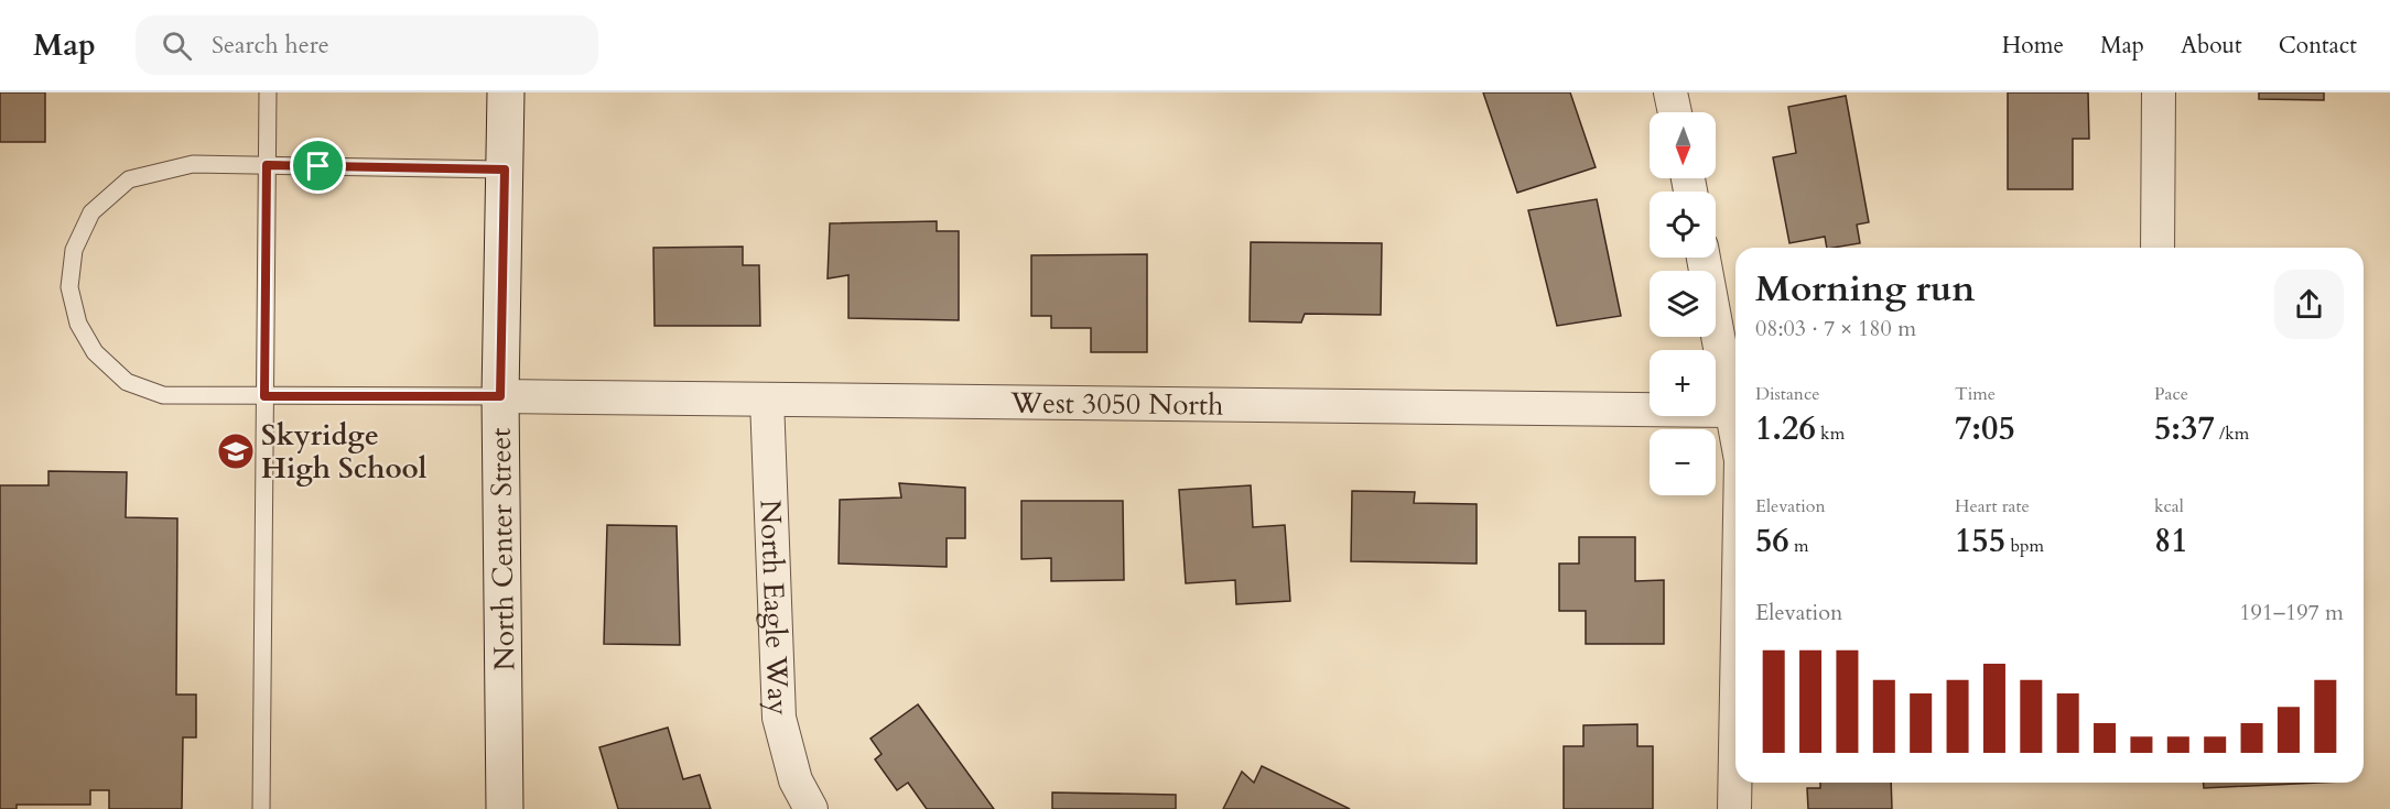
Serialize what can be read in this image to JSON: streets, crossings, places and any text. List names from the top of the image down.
{
  "streets": {
    "street": ["West 3050 North", "North Center Street", "North Eagle Way"]
  },
  "crossings": [
    ["West 3050 North", "North Center Street"],
    ["West 3050 North", "North Eagle Way"]
  ],
  "places": {
    "school or university": ["Skyridge High School"]
  },
  "north": "bottom",
  "page": {
    "header": "Map",
    "search": "Search here",
    "nav": [
      "Home",
      "Map",
      "About",
      "Contact"
    ],
    "map_buttons": ["+", "−"],
    "heading": ["Morning run", "08:03 · 7 × 180 m"],
    "stats": [
      ["Distance", "1.26 km"],
      ["Time", "7:05"],
      ["Pace", "5:37 /km"],
      ["Elevation", "56 m"],
      ["Heart rate", "155 bpm"],
      ["kcal", "81"]
    ],
    "chart": ["Elevation", "191–197 m"]
  }
}
